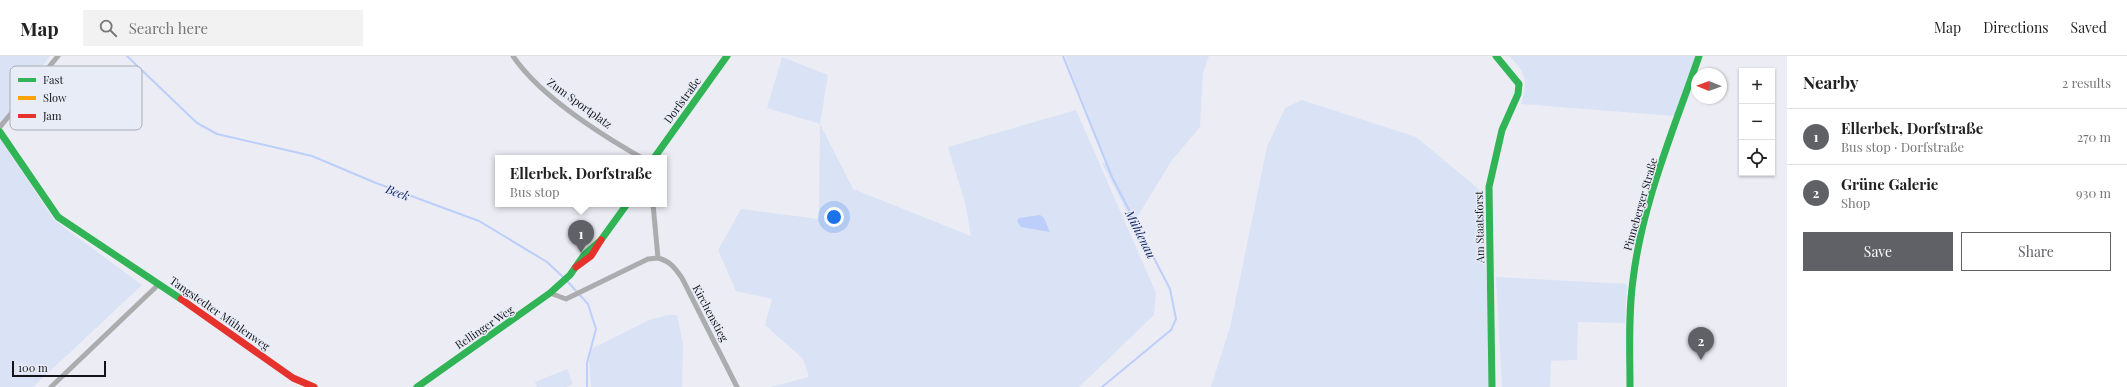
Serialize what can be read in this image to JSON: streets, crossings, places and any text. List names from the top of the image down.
{
  "streets": {
    "street": [
      "Dorfstraße",
      "Zum Sportplatz",
      "Pinneberger Straße",
      "Am Staatsforst",
      "Tangstedter Mühlenweg",
      "Kirchenstieg",
      "Rellinger Weg"
    ]
  },
  "water": ["Beek", "Mühlenau"],
  "legend": ["Fast", "Slow", "Jam"],
  "scale_bar": "100 m",
  "north": "left",
  "page": {
    "header": "Map",
    "search": "Search here",
    "nav": ["Map", "Directions", "Saved"],
    "heading": ["Nearby", "2 results"],
    "map_buttons": ["+", "−"],
    "list": [
      {
        "mark": "1",
        "name": "Ellerbek, Dorfstraße",
        "note": "Bus stop · Dorfstraße",
        "value": "270 m"
      },
      {
        "mark": "2",
        "name": "Grüne Galerie",
        "note": "Shop",
        "value": "930 m"
      }
    ],
    "popup": ["Ellerbek, Dorfstraße", "Bus stop"],
    "pins": ["1", "2"],
    "buttons": ["Save", "Share"],
    "scale": "100 m"
  }
}
